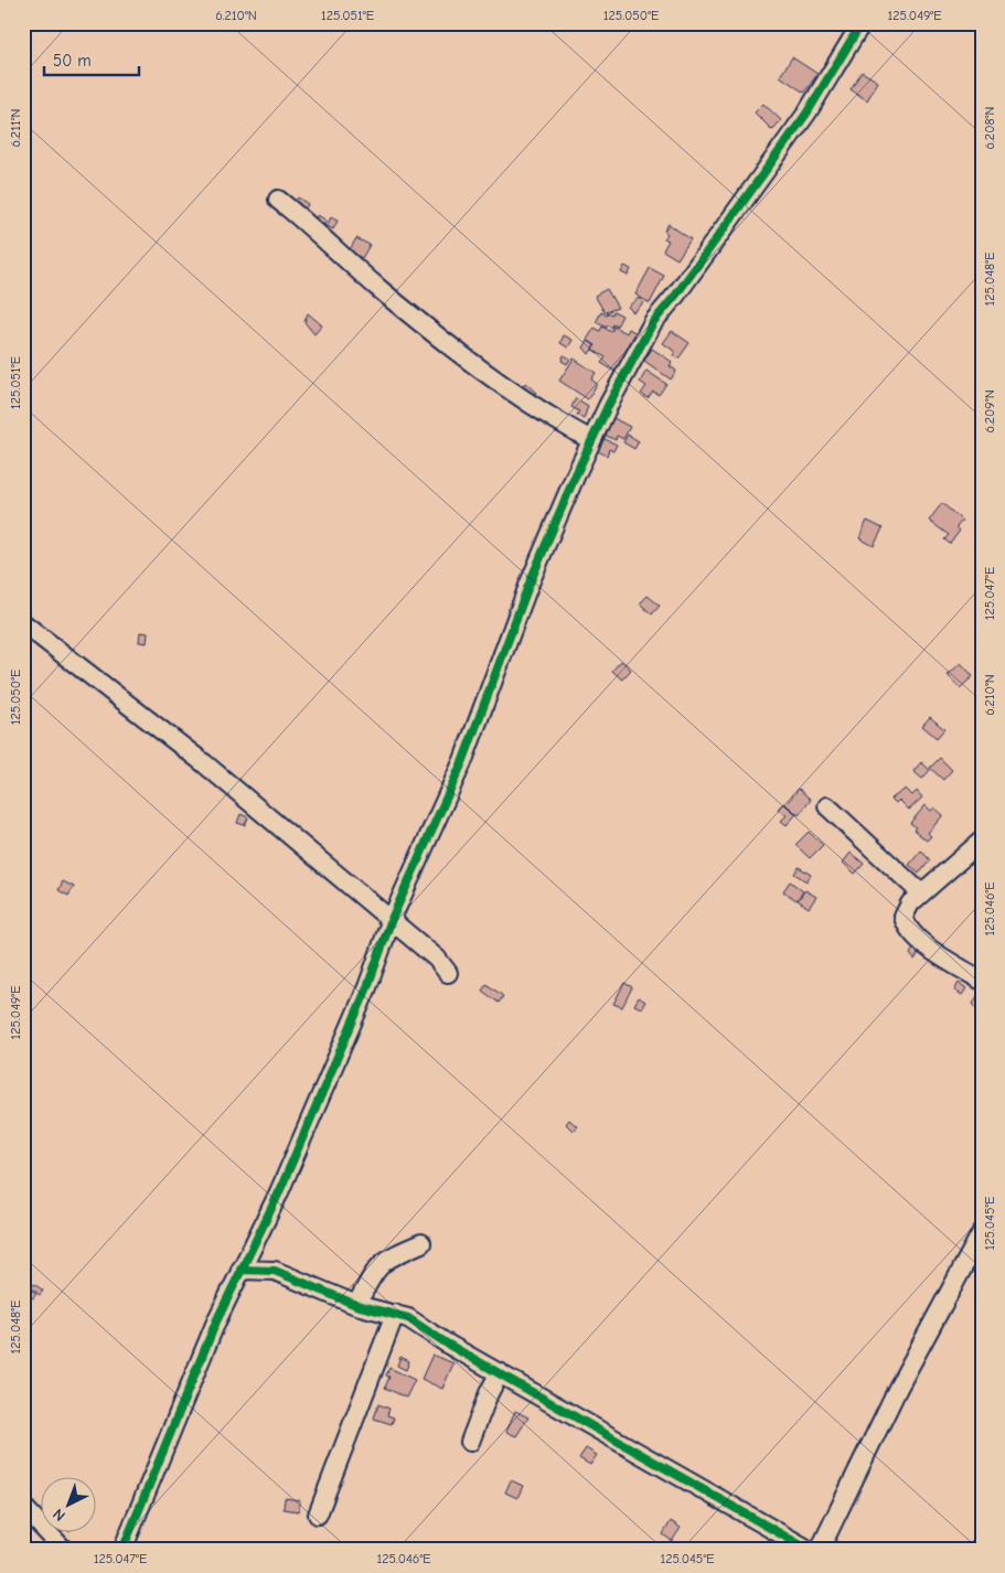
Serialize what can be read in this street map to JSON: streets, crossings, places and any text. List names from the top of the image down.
{
  "scale_bar": "50 m",
  "north": "bottom left",
  "coordinates": [
    "6.210°N",
    "125.051°E",
    "125.050°E",
    "125.049°E",
    "6.208°N",
    "6.211°N",
    "125.048°E",
    "6.209°N",
    "125.047°E",
    "125.046°E",
    "125.045°E"
  ]
}
